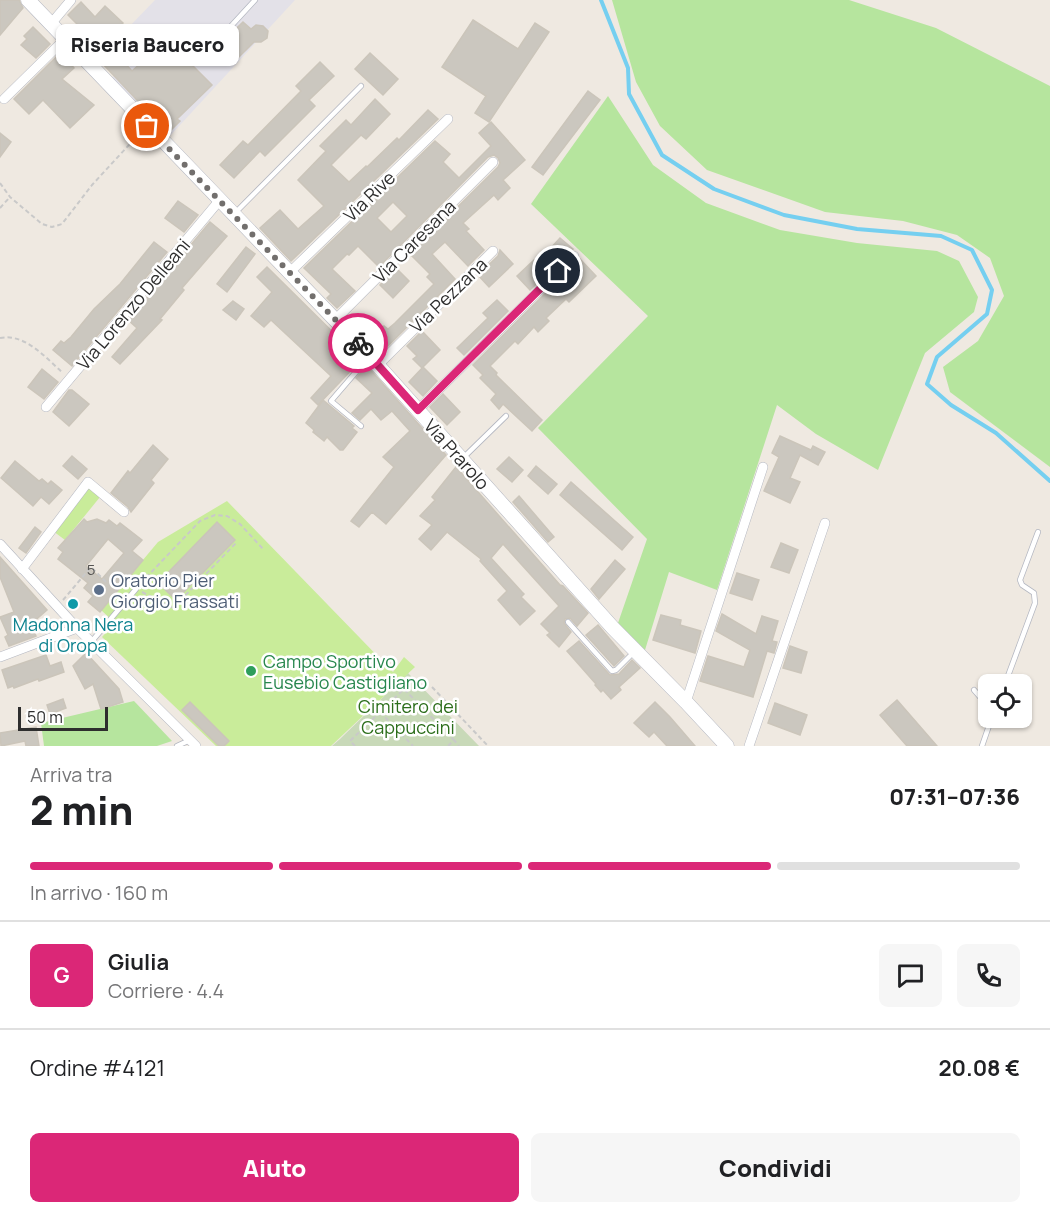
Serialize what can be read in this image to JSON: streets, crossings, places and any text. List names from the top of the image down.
{
  "streets": {
    "street": [
      "Via Rive",
      "Via Caresana",
      "Via Pezzana",
      "Via Lorenzo Delleani",
      "Via Prarolo"
    ]
  },
  "crossings": [
    ["Via Rive", "Via Prarolo"],
    ["Via Caresana", "Via Prarolo"],
    ["Via Pezzana", "Via Prarolo"],
    ["Via Lorenzo Delleani", "Via Prarolo"]
  ],
  "parks": ["Cimitero dei Cappuccini"],
  "places": [
    "Riseria Baucero",
    "Oratorio Pier Giorgio Frassati",
    "Madonna Nera di Oropa",
    "Campo Sportivo Eusebio Castigliano"
  ],
  "house_numbers": ["5"],
  "scale_bar": "50 m",
  "page": {
    "bubble": "Riseria Baucero",
    "scale": "50 m",
    "heading": ["2 min", "Arriva tra", "07:31–07:36"],
    "panel": [
      "Giulia",
      "Corriere · 4.4",
      "Ordine #4121",
      "20.08 €"
    ],
    "bar": "In arrivo · 160 m",
    "round": "G",
    "buttons": ["Aiuto", "Condividi"]
  }
}
